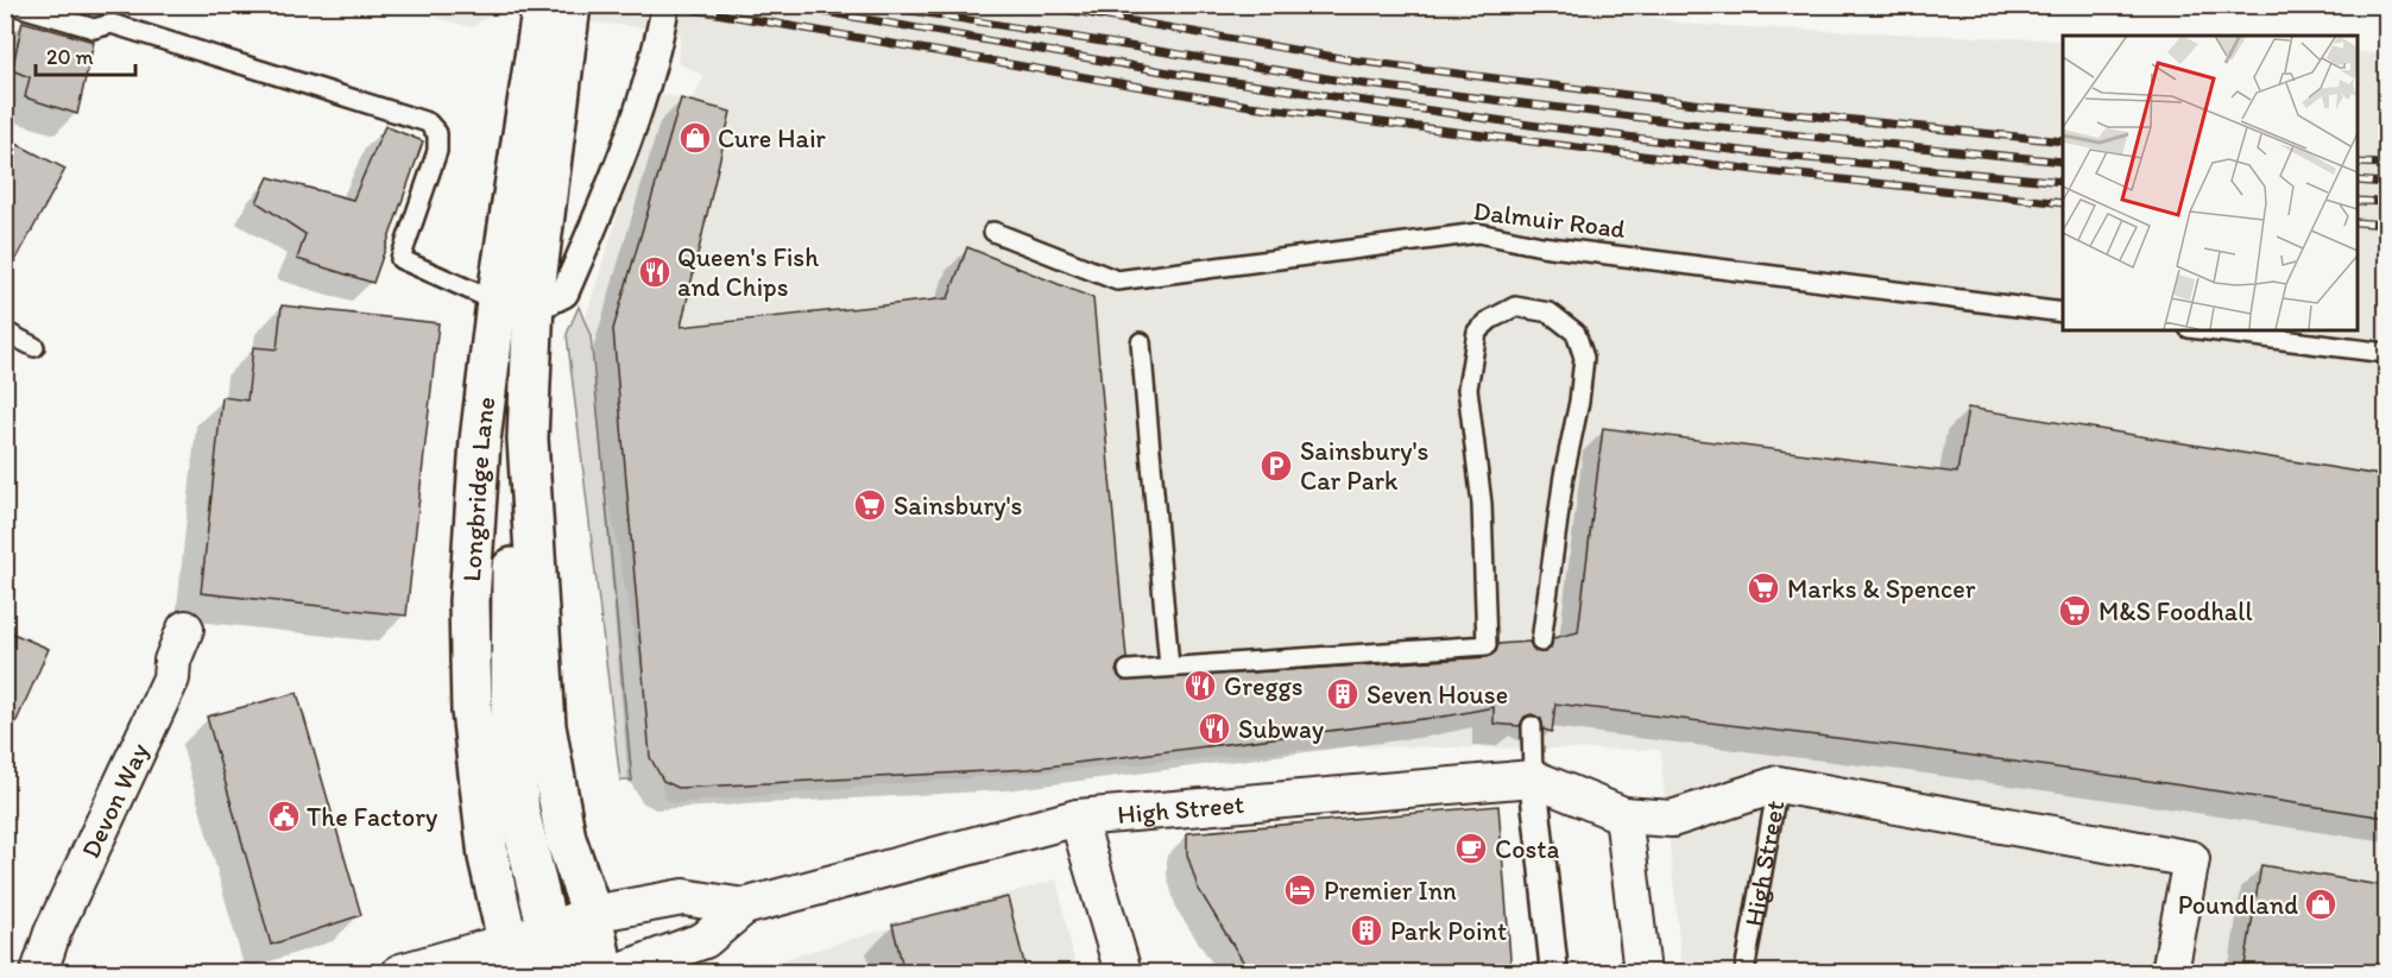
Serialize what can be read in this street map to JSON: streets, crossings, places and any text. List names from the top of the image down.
{
  "streets": {
    "street": ["Longbridge Lane", "Devon Way", "High Street"],
    "lane": ["Dalmuir Road"]
  },
  "crossings": [
    ["Longbridge Lane", "High Street"]
  ],
  "places": {
    "shop": ["Cure Hair", "Poundland"],
    "restaurant": ["Queen's Fish and Chips", "Greggs", "Subway"],
    "parking": ["Sainsbury's Car Park"],
    "supermarket": ["Sainsbury's", "Marks & Spencer", "M&S Foodhall"],
    "building": ["Seven House", "Park Point"],
    "public building": ["The Factory"],
    "cafe": ["Costa"],
    "hotel": ["Premier Inn"]
  },
  "scale_bar": "20 m"
}
